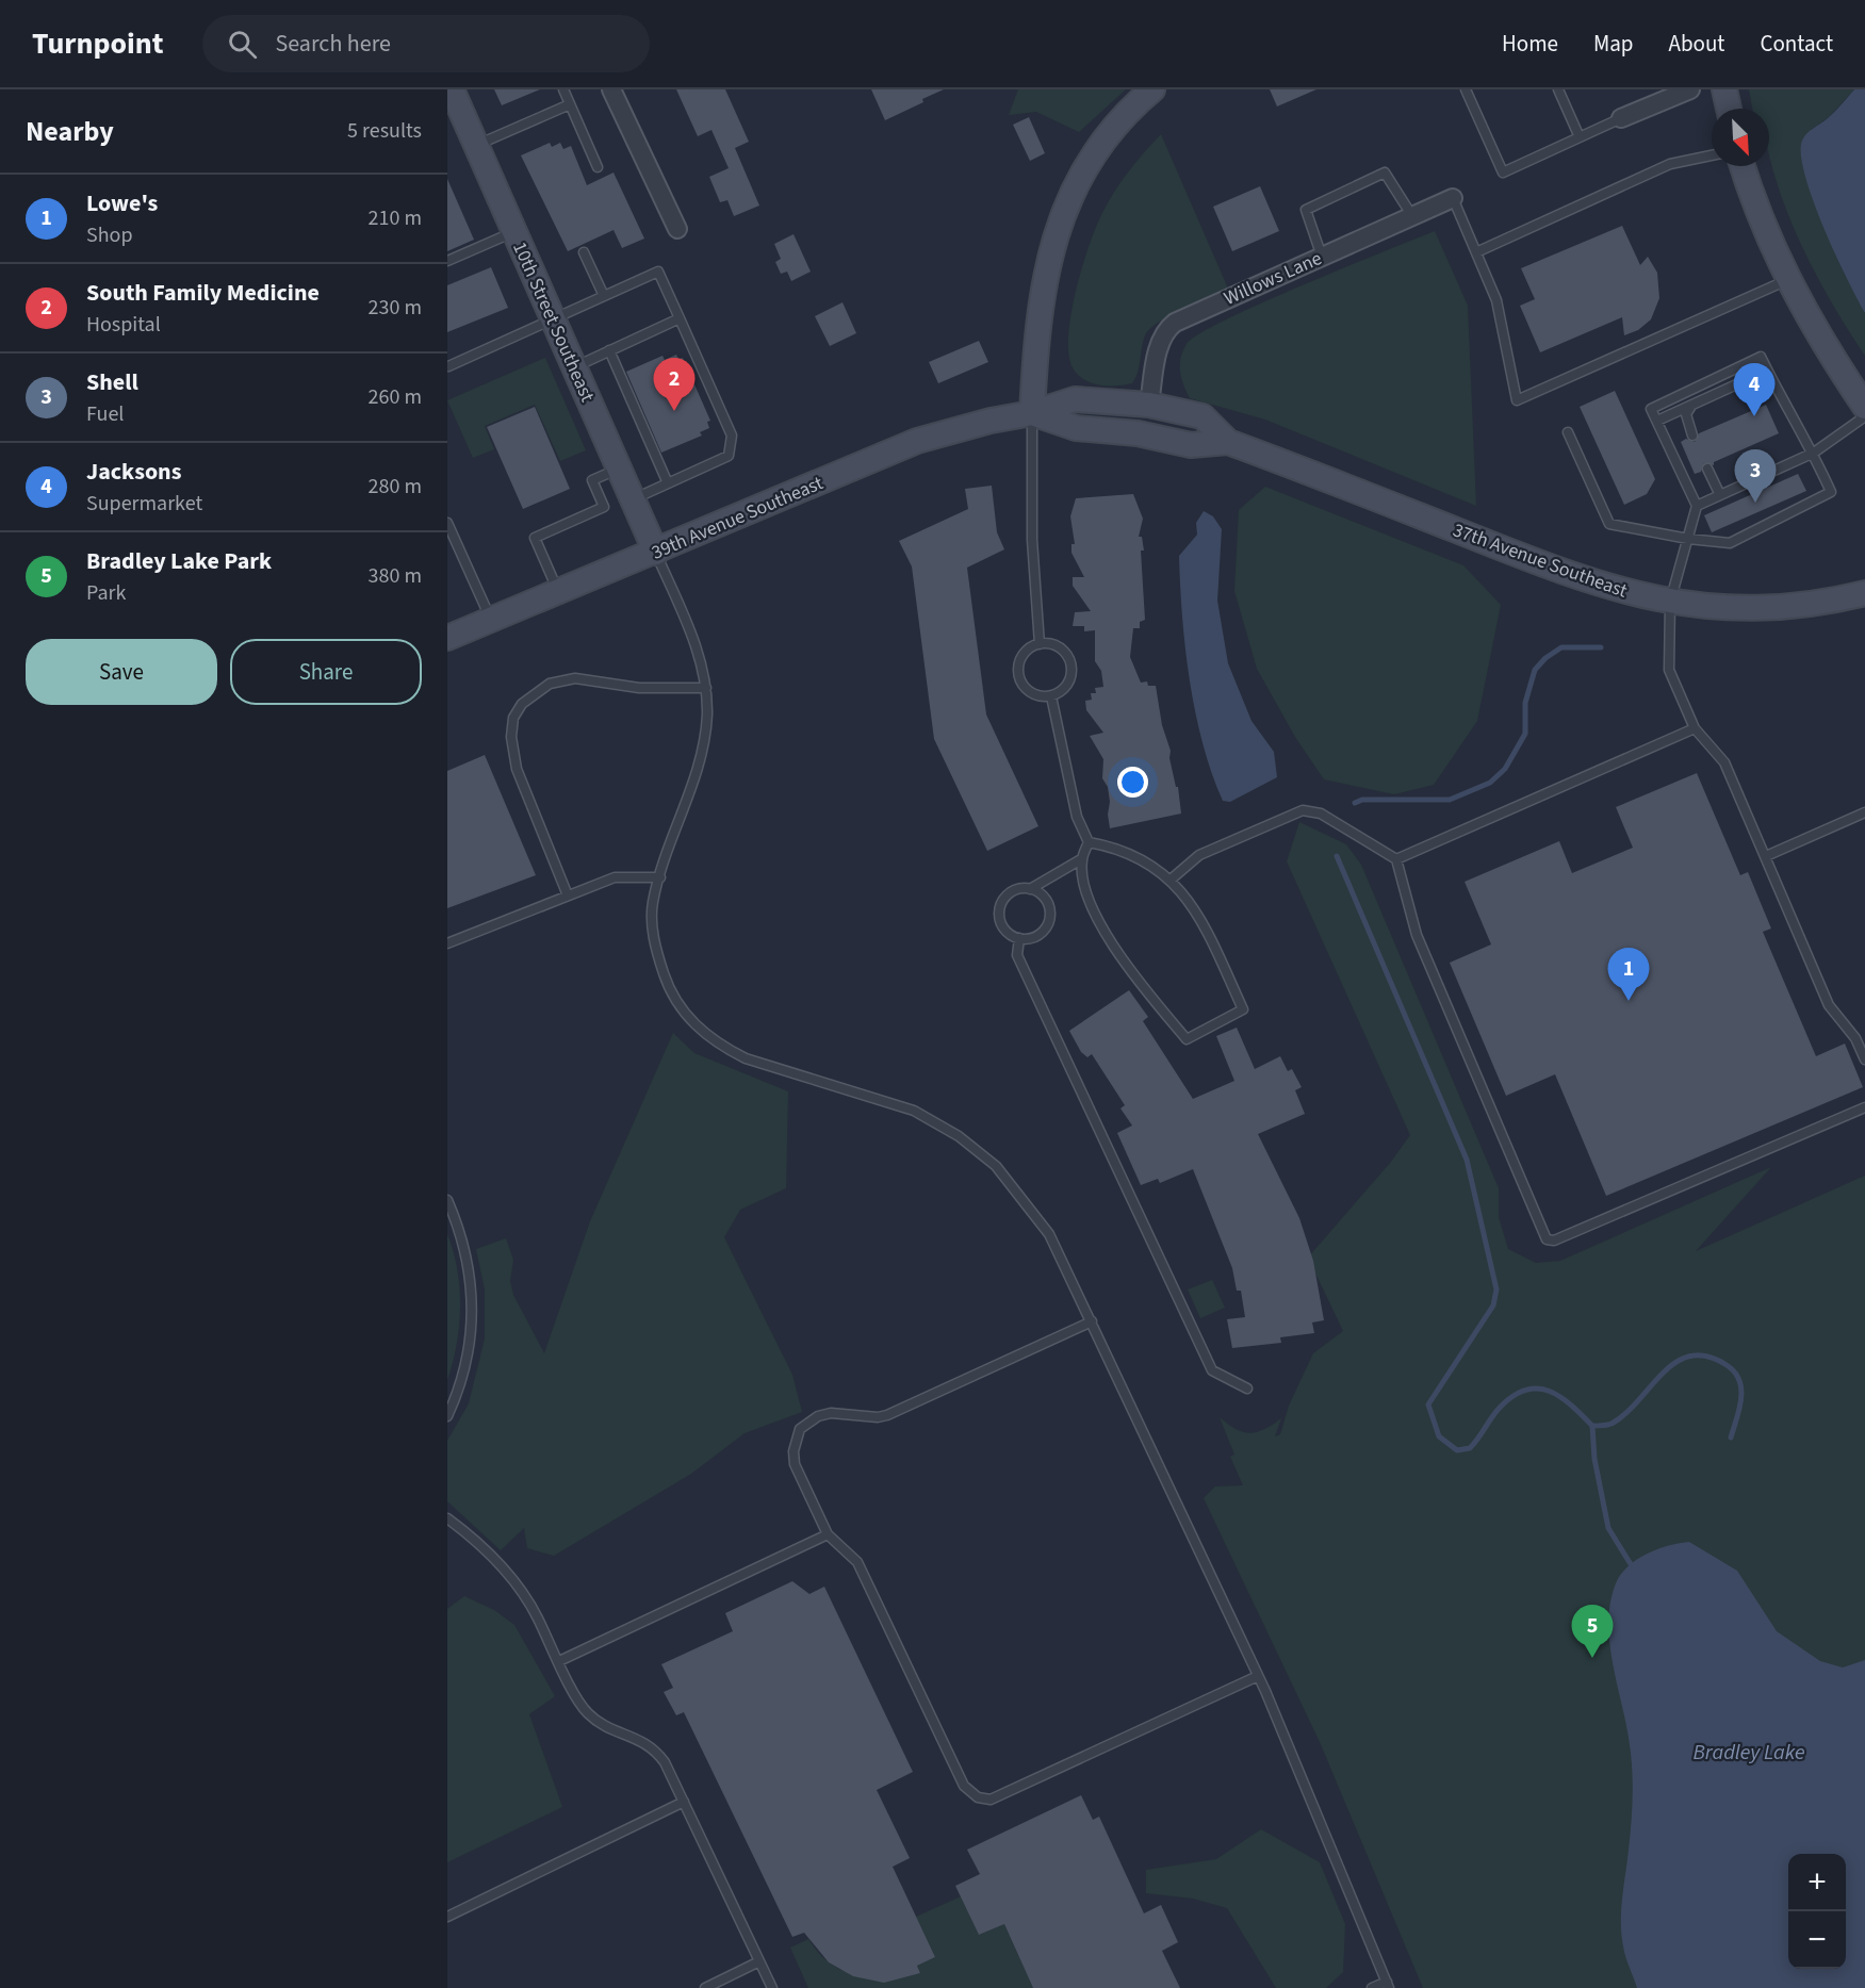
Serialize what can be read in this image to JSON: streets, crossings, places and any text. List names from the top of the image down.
{
  "streets": {
    "main road": ["10th Street Southeast", "39th Avenue Southeast", "37th Avenue Southeast"],
    "street": ["Willows Lane"]
  },
  "crossings": [
    ["Willows Lane", "39th Avenue Southeast"],
    ["Willows Lane", "37th Avenue Southeast"],
    ["10th Street Southeast", "39th Avenue Southeast"],
    ["39th Avenue Southeast", "37th Avenue Southeast"]
  ],
  "water": ["Bradley Lake"],
  "north": "bottom right",
  "page": {
    "header": "Turnpoint",
    "search": "Search here",
    "nav": [
      "Home",
      "Map",
      "About",
      "Contact"
    ],
    "heading": ["Nearby", "5 results"],
    "list": [
      {
        "mark": "1",
        "name": "Lowe's",
        "note": "Shop",
        "value": "210 m"
      },
      {
        "mark": "2",
        "name": "South Family Medicine",
        "note": "Hospital",
        "value": "230 m"
      },
      {
        "mark": "3",
        "name": "Shell",
        "note": "Fuel",
        "value": "260 m"
      },
      {
        "mark": "4",
        "name": "Jacksons",
        "note": "Supermarket",
        "value": "280 m"
      },
      {
        "mark": "5",
        "name": "Bradley Lake Park",
        "note": "Park",
        "value": "380 m"
      }
    ],
    "pins": [
      "2",
      "4",
      "3",
      "1",
      "5"
    ],
    "buttons": ["Save", "Share"],
    "map_buttons": ["+", "−"]
  }
}
